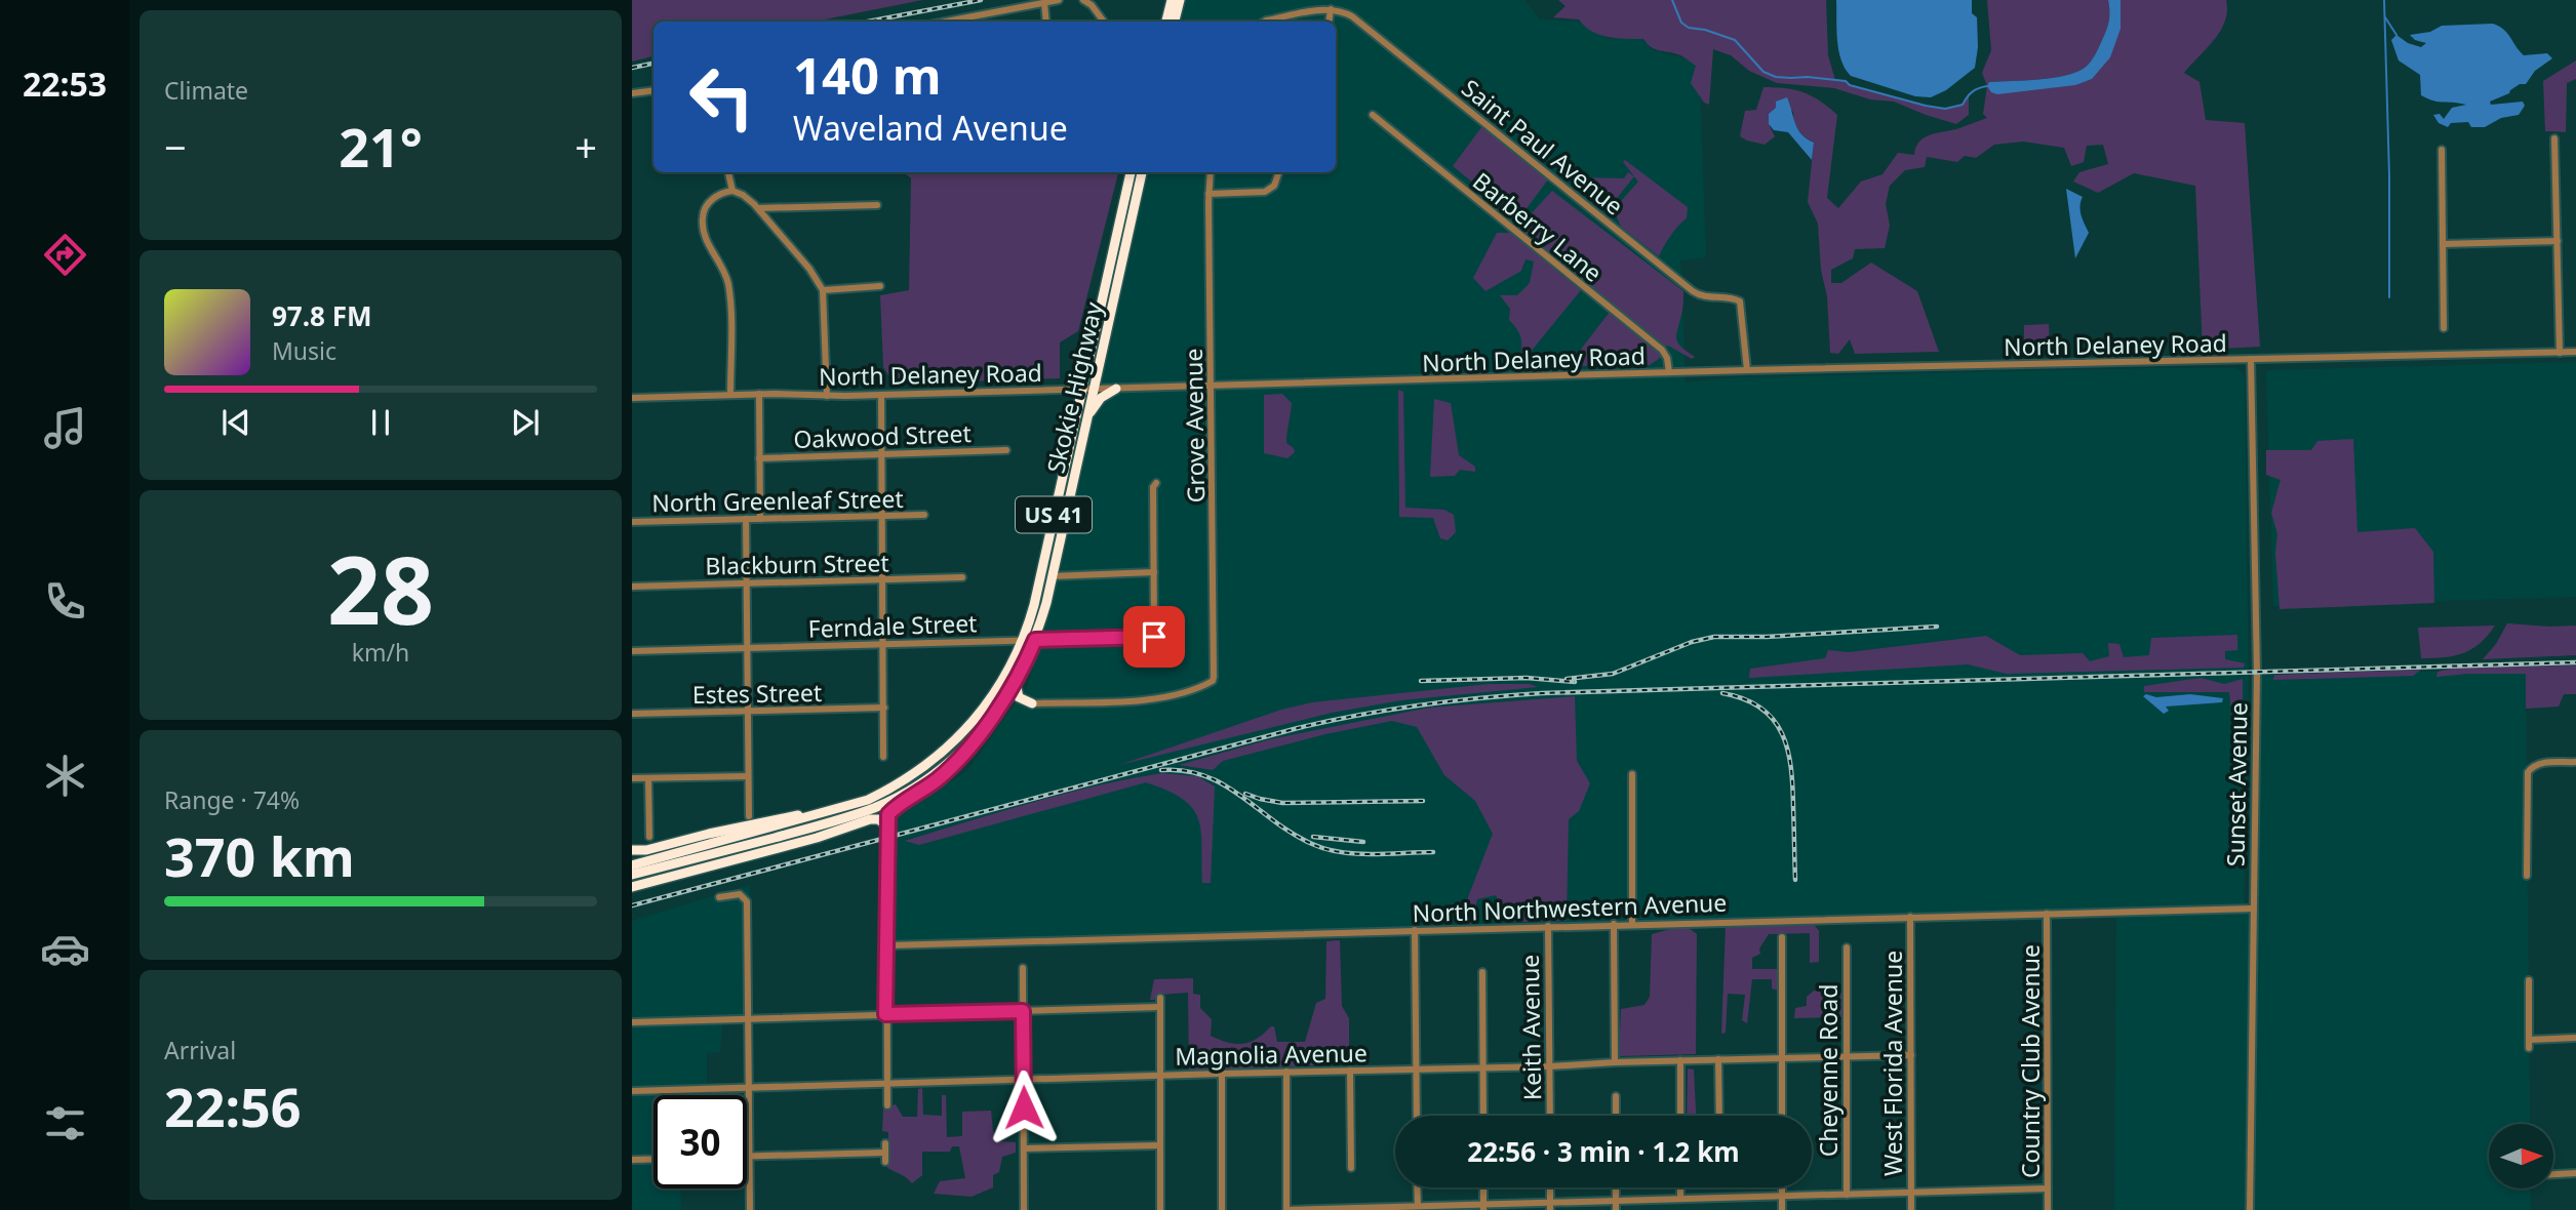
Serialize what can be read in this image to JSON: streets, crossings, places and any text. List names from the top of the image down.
{
  "streets": {
    "highway": ["Skokie Highway", "US 41"],
    "street": [
      "Saint Paul Avenue",
      "Barberry Lane",
      "North Delaney Road",
      "Grove Avenue",
      "Oakwood Street",
      "North Greenleaf Street",
      "Blackburn Street",
      "Ferndale Street",
      "Estes Street",
      "Sunset Avenue",
      "North Northwestern Avenue",
      "Keith Avenue",
      "Magnolia Avenue",
      "Country Club Avenue",
      "West Florida Avenue",
      "Cheyenne Road"
    ]
  },
  "crossings": [
    ["Saint Paul Avenue", "North Delaney Road"],
    ["Barberry Lane", "North Delaney Road"],
    ["North Delaney Road", "Skokie Highway"],
    ["North Delaney Road", "Grove Avenue"],
    ["North Delaney Road", "Sunset Avenue"],
    ["Skokie Highway", "Ferndale Street"],
    ["Sunset Avenue", "North Northwestern Avenue"],
    ["North Northwestern Avenue", "Keith Avenue"],
    ["North Northwestern Avenue", "Country Club Avenue"],
    ["North Northwestern Avenue", "West Florida Avenue"],
    ["Keith Avenue", "Magnolia Avenue"],
    ["Magnolia Avenue", "West Florida Avenue"],
    ["Magnolia Avenue", "Cheyenne Road"]
  ],
  "north": "right",
  "page": {
    "tabs": "22:53",
    "tile": [
      "Climate",
      ["28", "km/h"],
      ["Range · 74%", "370 km"],
      ["Arrival", "22:56"]
    ],
    "turn": ["140 m", "Waveland Avenue"],
    "heat": ["−", "21°", "+"],
    "song": ["97.8 FM", "Music"],
    "limit": "30",
    "trip": "22:56 · 3 min · 1.2 km"
  }
}
